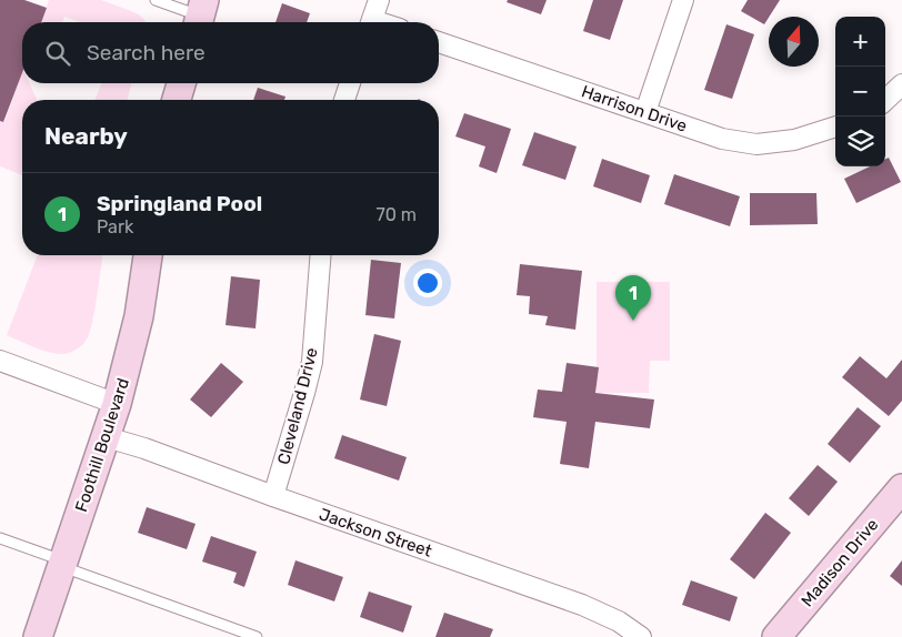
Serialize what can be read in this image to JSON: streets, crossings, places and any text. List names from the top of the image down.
{
  "streets": {
    "main road": ["Foothill Boulevard", "Madison Drive"],
    "street": ["Harrison Drive", "Cleveland Drive", "Jackson Street"]
  },
  "crossings": [
    ["Cleveland Drive", "Jackson Street"],
    ["Foothill Boulevard", "Jackson Street"]
  ],
  "north": "top",
  "page": {
    "map_buttons": ["+", "−"],
    "search": "Search here",
    "heading": "Nearby",
    "list": [
      {
        "mark": "1",
        "name": "Springland Pool",
        "note": "Park",
        "value": "70 m"
      }
    ],
    "pins": "1"
  }
}
